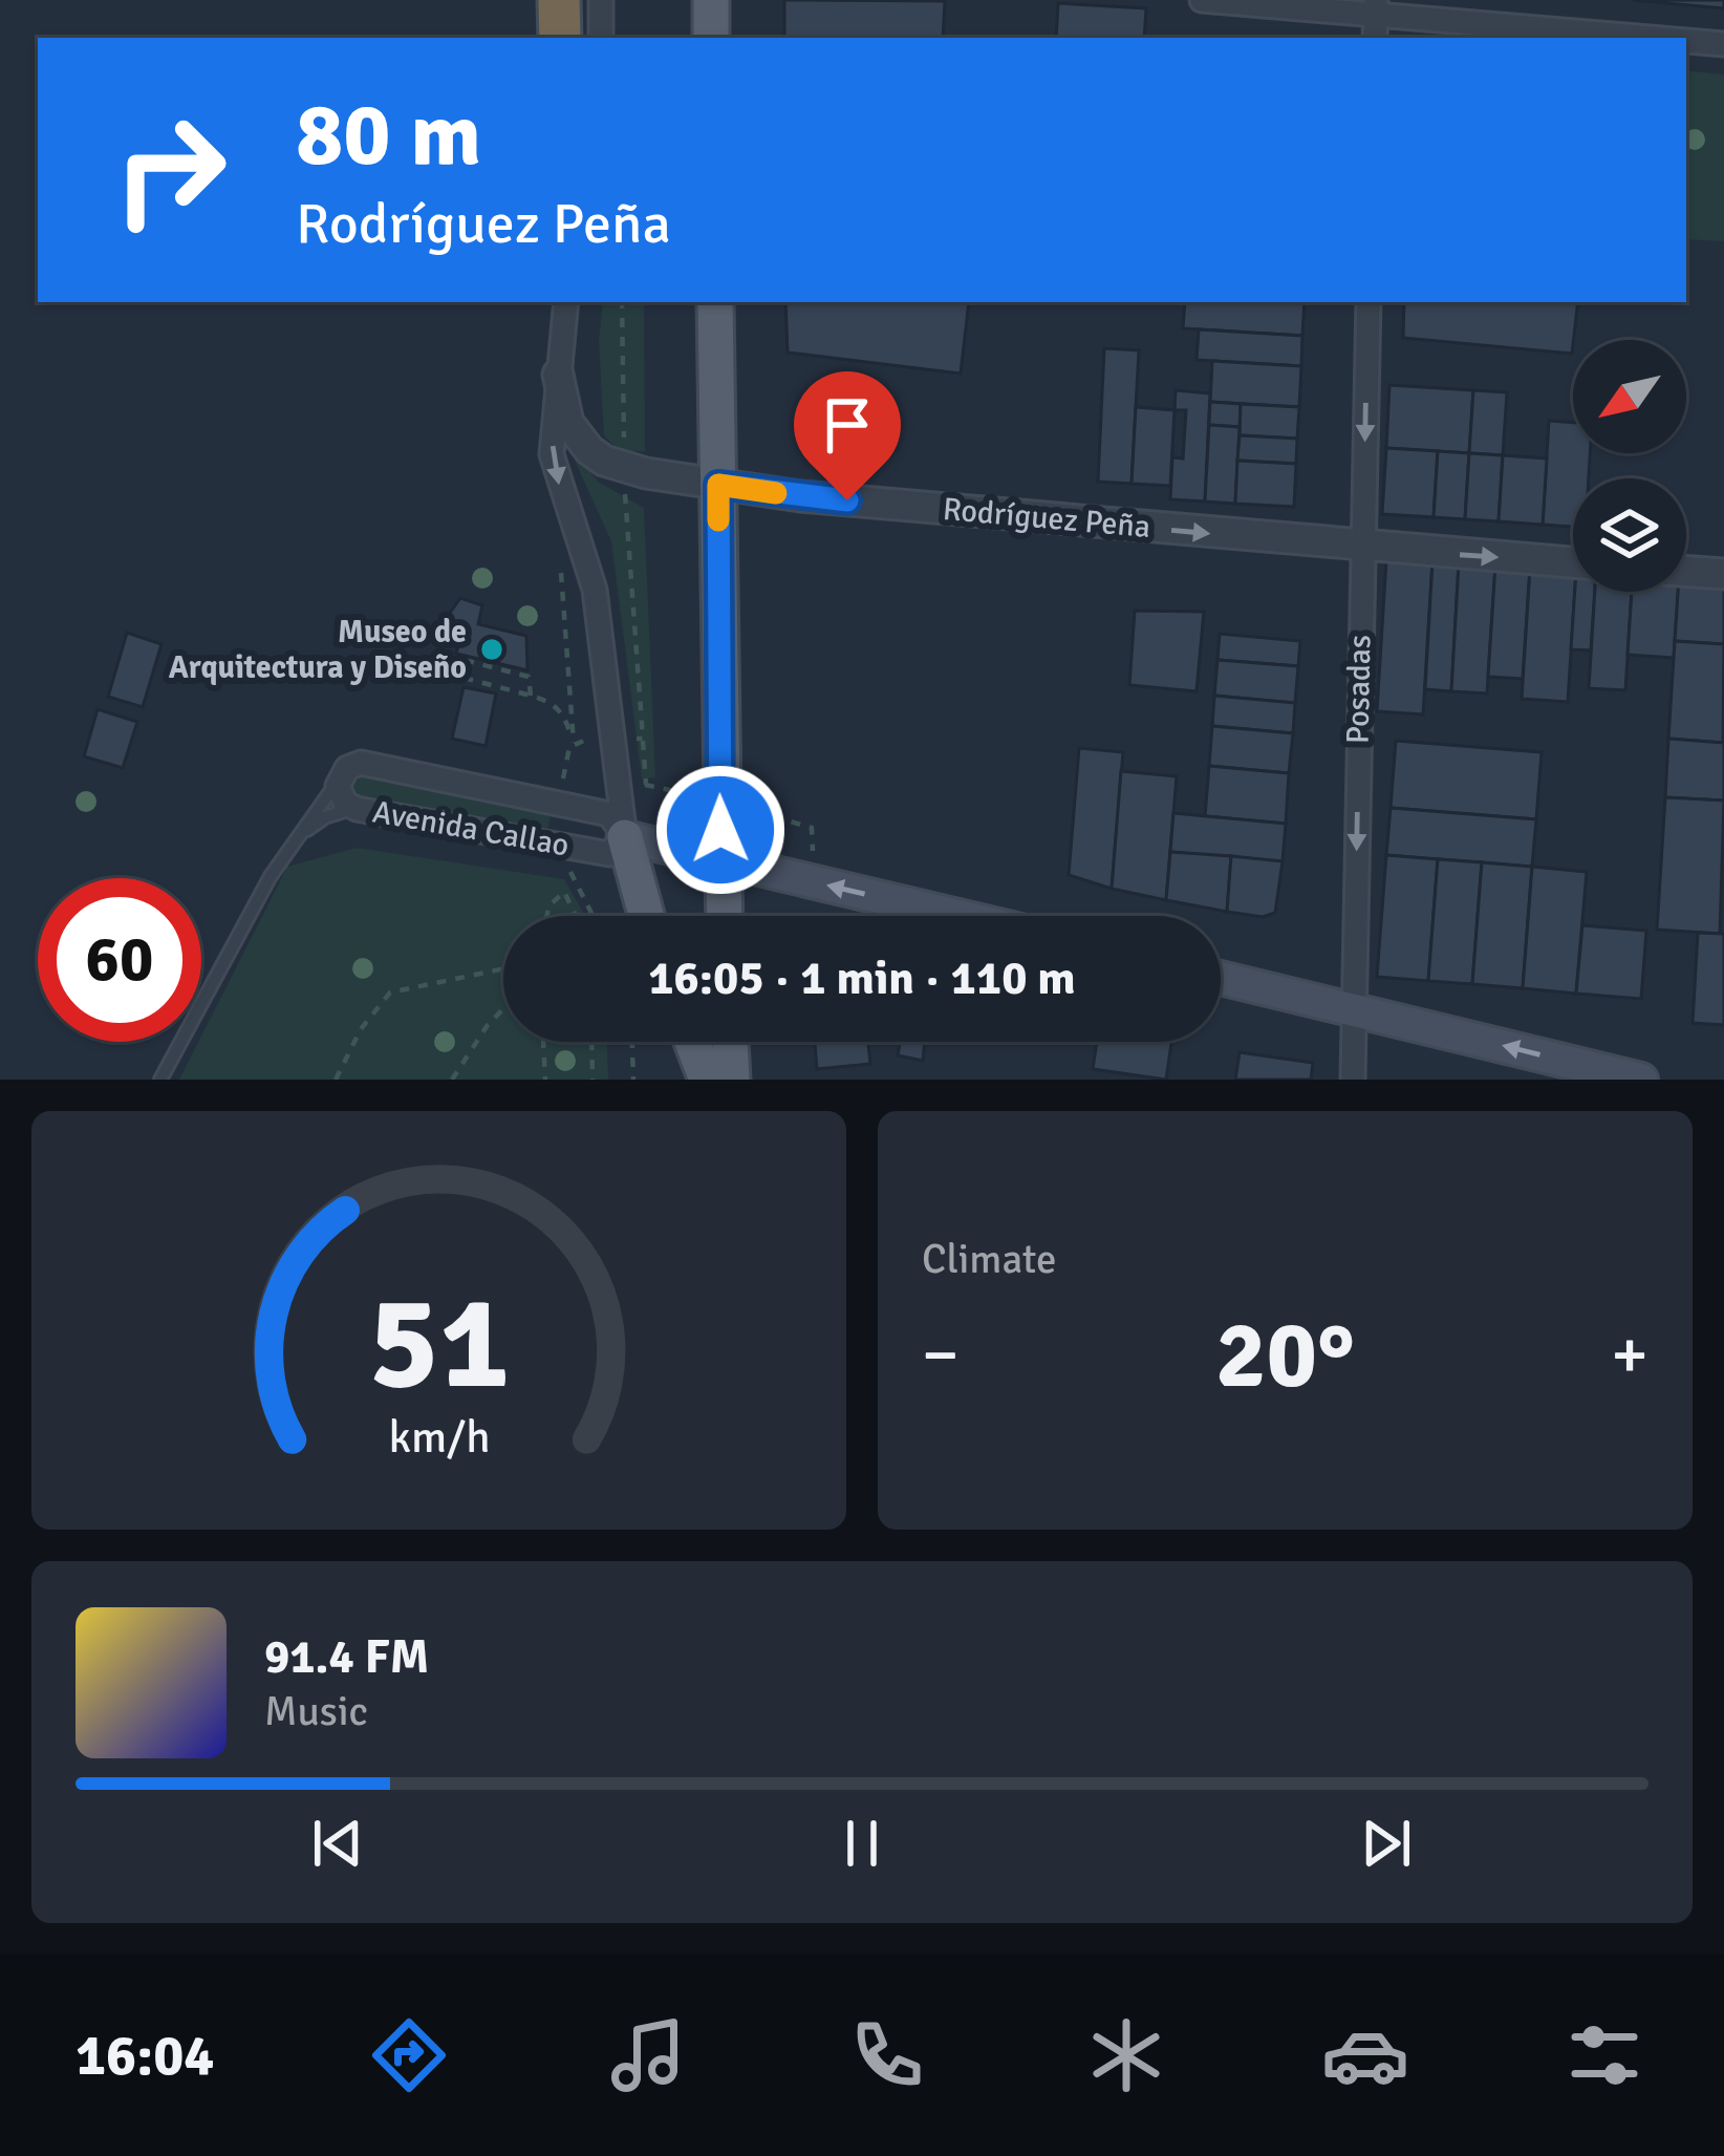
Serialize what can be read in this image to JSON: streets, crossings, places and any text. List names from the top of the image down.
{
  "streets": {
    "main road": ["Avenida Callao"],
    "street": ["Rodríguez Peña", "Posadas"]
  },
  "crossings": [
    ["Rodríguez Peña", "Posadas"]
  ],
  "one_way": ["Rodríguez Peña", "Posadas"],
  "places": ["Museo de Arquitectura y Diseño"],
  "north": "bottom left",
  "page": {
    "turn": ["80 m", "Rodríguez Peña"],
    "limit": "60",
    "trip": "16:05 · 1 min · 110 m",
    "tile": "Climate",
    "heat": ["−", "20°", "+"],
    "song": ["91.4 FM", "Music"],
    "tabs": "16:04",
    "gauge": ["51", "km/h"]
  }
}
